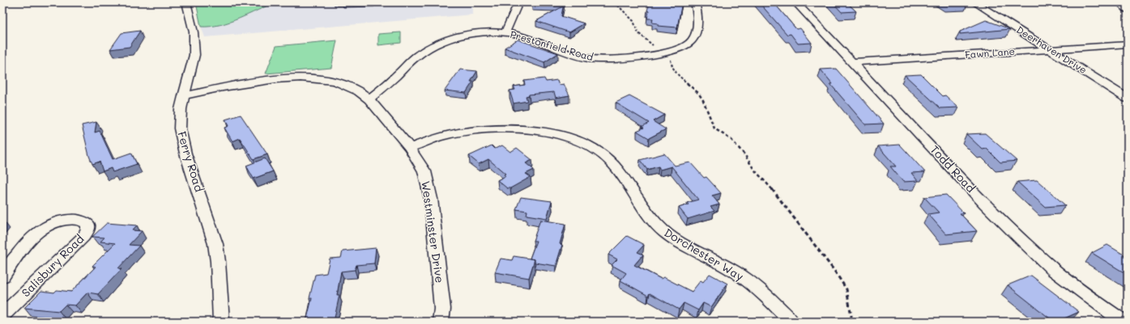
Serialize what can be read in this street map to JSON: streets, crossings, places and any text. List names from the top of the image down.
{
  "streets": {
    "street": [
      "Prestonfield Road",
      "Deerhaven Drive",
      "Fawn Lane",
      "Ferry Road",
      "Todd Road",
      "Westminster Drive",
      "Dorchester Way",
      "Salisbury Road"
    ]
  },
  "crossings": [
    ["Prestonfield Road", "Westminster Drive"],
    ["Deerhaven Drive", "Fawn Lane"],
    ["Fawn Lane", "Todd Road"],
    ["Ferry Road", "Westminster Drive"],
    ["Westminster Drive", "Dorchester Way"]
  ]
}
